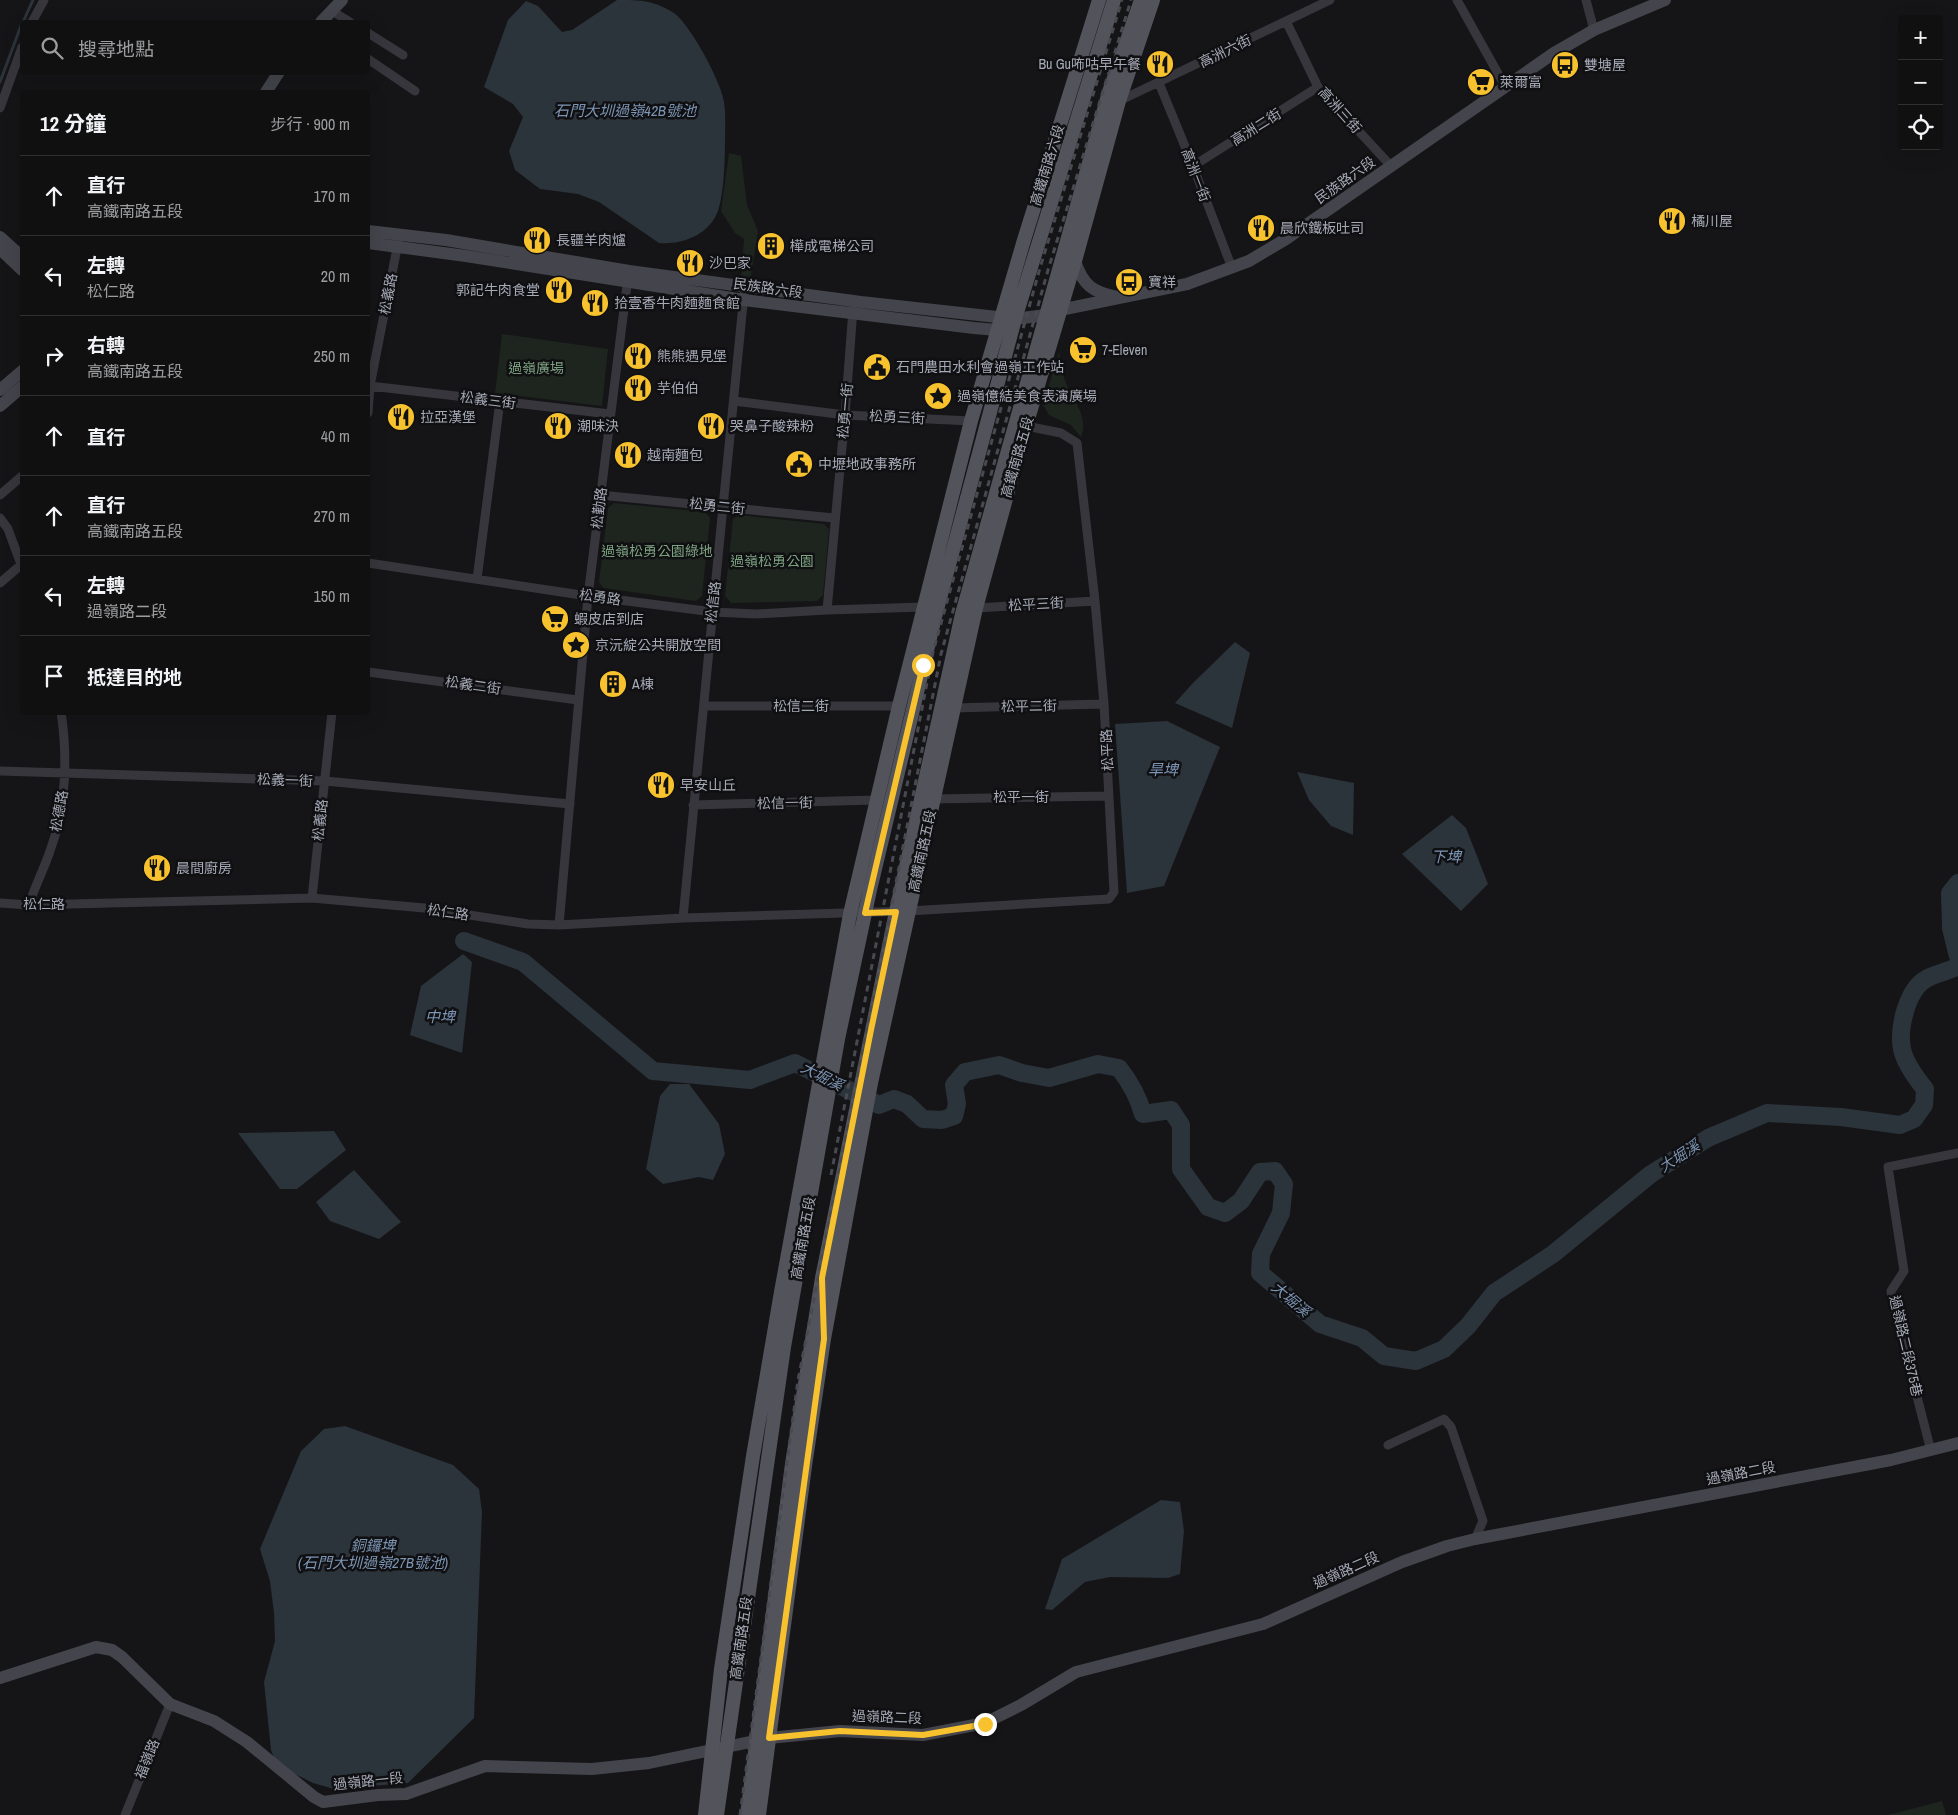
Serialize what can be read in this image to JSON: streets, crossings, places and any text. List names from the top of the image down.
{
  "streets": {
    "main road": ["高鐵南路六段", "高鐵南路五段"],
    "street": [
      "高洲六街",
      "高洲三街",
      "高洲二街",
      "高洲一街",
      "民族路六段",
      "松義路",
      "松義三街",
      "松勇一街",
      "松勇三街",
      "松勇二街",
      "松勤路",
      "松勇路",
      "松信路",
      "松平三街",
      "松義二街",
      "松信二街",
      "松平二街",
      "松平路",
      "松義一街",
      "松平一街",
      "松信一街",
      "松德路",
      "松仁路",
      "過嶺路二段375巷",
      "過嶺路二段",
      "福嶺路",
      "過嶺路一段"
    ]
  },
  "crossings": [
    ["高洲六街", "高洲三街"],
    ["高洲六街", "高洲一街"],
    ["高洲三街", "高洲二街"],
    ["高洲三街", "民族路六段"],
    ["高洲二街", "高洲一街"],
    ["高鐵南路六段", "民族路六段"],
    ["高鐵南路六段", "高鐵南路五段"],
    ["高洲一街", "民族路六段"],
    ["民族路六段", "松義路"],
    ["民族路六段", "松勇一街"],
    ["民族路六段", "高鐵南路五段"],
    ["民族路六段", "松勤路"],
    ["民族路六段", "松信路"],
    ["松義路", "松義一街"],
    ["松義路", "松仁路"],
    ["松義三街", "松勤路"],
    ["松勇一街", "松勇三街"],
    ["松勇一街", "松勇二街"],
    ["松勇一街", "松勇路"],
    ["松勇三街", "高鐵南路五段"],
    ["松勇三街", "松信路"],
    ["高鐵南路五段", "松勇路"],
    ["高鐵南路五段", "松平三街"],
    ["高鐵南路五段", "松信二街"],
    ["高鐵南路五段", "松平二街"],
    ["高鐵南路五段", "松平路"],
    ["高鐵南路五段", "松平一街"],
    ["高鐵南路五段", "松信一街"],
    ["高鐵南路五段", "松仁路"],
    ["高鐵南路五段", "過嶺路二段"],
    ["高鐵南路五段", "過嶺路一段"],
    ["松勇二街", "松勤路"],
    ["松勇二街", "松信路"],
    ["松勤路", "松勇路"],
    ["松勤路", "松義二街"],
    ["松勤路", "松義一街"],
    ["松勤路", "松仁路"],
    ["松勇路", "松信路"],
    ["松信路", "松信二街"],
    ["松信路", "松信一街"],
    ["松信路", "松仁路"],
    ["松平三街", "松平路"],
    ["松平二街", "松平路"],
    ["松平路", "松平一街"],
    ["松平路", "松仁路"],
    ["松義一街", "松德路"],
    ["松德路", "松仁路"],
    ["過嶺路二段375巷", "過嶺路二段"],
    ["過嶺路二段", "過嶺路一段"],
    ["福嶺路", "過嶺路一段"]
  ],
  "water": [
    "石門大圳過嶺42B號池",
    "旱埤",
    "下埤",
    "中埤",
    "大堀溪",
    "銅鑼埤 (石門大圳過嶺27B號池)"
  ],
  "parks": ["過嶺廣場", "過嶺松勇公園綠地", "過嶺松勇公園"],
  "places": {
    "restaurant": [
      "Bu Gu咘咕早午餐",
      "橘川屋",
      "晨欣鐵板吐司",
      "長疆羊肉爐",
      "沙巴家",
      "郭記牛肉食堂",
      "拾壹香牛肉麵麵食館",
      "熊熊遇見堡",
      "芋伯伯",
      "拉亞漢堡",
      "潮味決",
      "哭鼻子酸辣粉",
      "越南麵包",
      "早安山丘",
      "晨間廚房"
    ],
    "bus stop": ["雙塘屋", "寶祥"],
    "supermarket": ["萊爾富", "7-Eleven", "蝦皮店到店"],
    "building": ["樺成電梯公司", "A棟"],
    "public building": ["石門農田水利會過嶺工作站", "中壢地政事務所"],
    "place": ["過嶺億結美食表演廣場", "京沅綻公共開放空間"]
  },
  "page": {
    "map_buttons": ["+", "−"],
    "search": "搜尋地點",
    "heading": ["12 分鐘", "步行 · 900 m"],
    "list": [
      ["直行", "高鐵南路五段", "170 m"],
      ["左轉", "松仁路", "20 m"],
      ["右轉", "高鐵南路五段", "250 m"],
      ["直行", "40 m"],
      ["直行", "高鐵南路五段", "270 m"],
      ["左轉", "過嶺路二段", "150 m"],
      "抵達目的地"
    ]
  }
}
